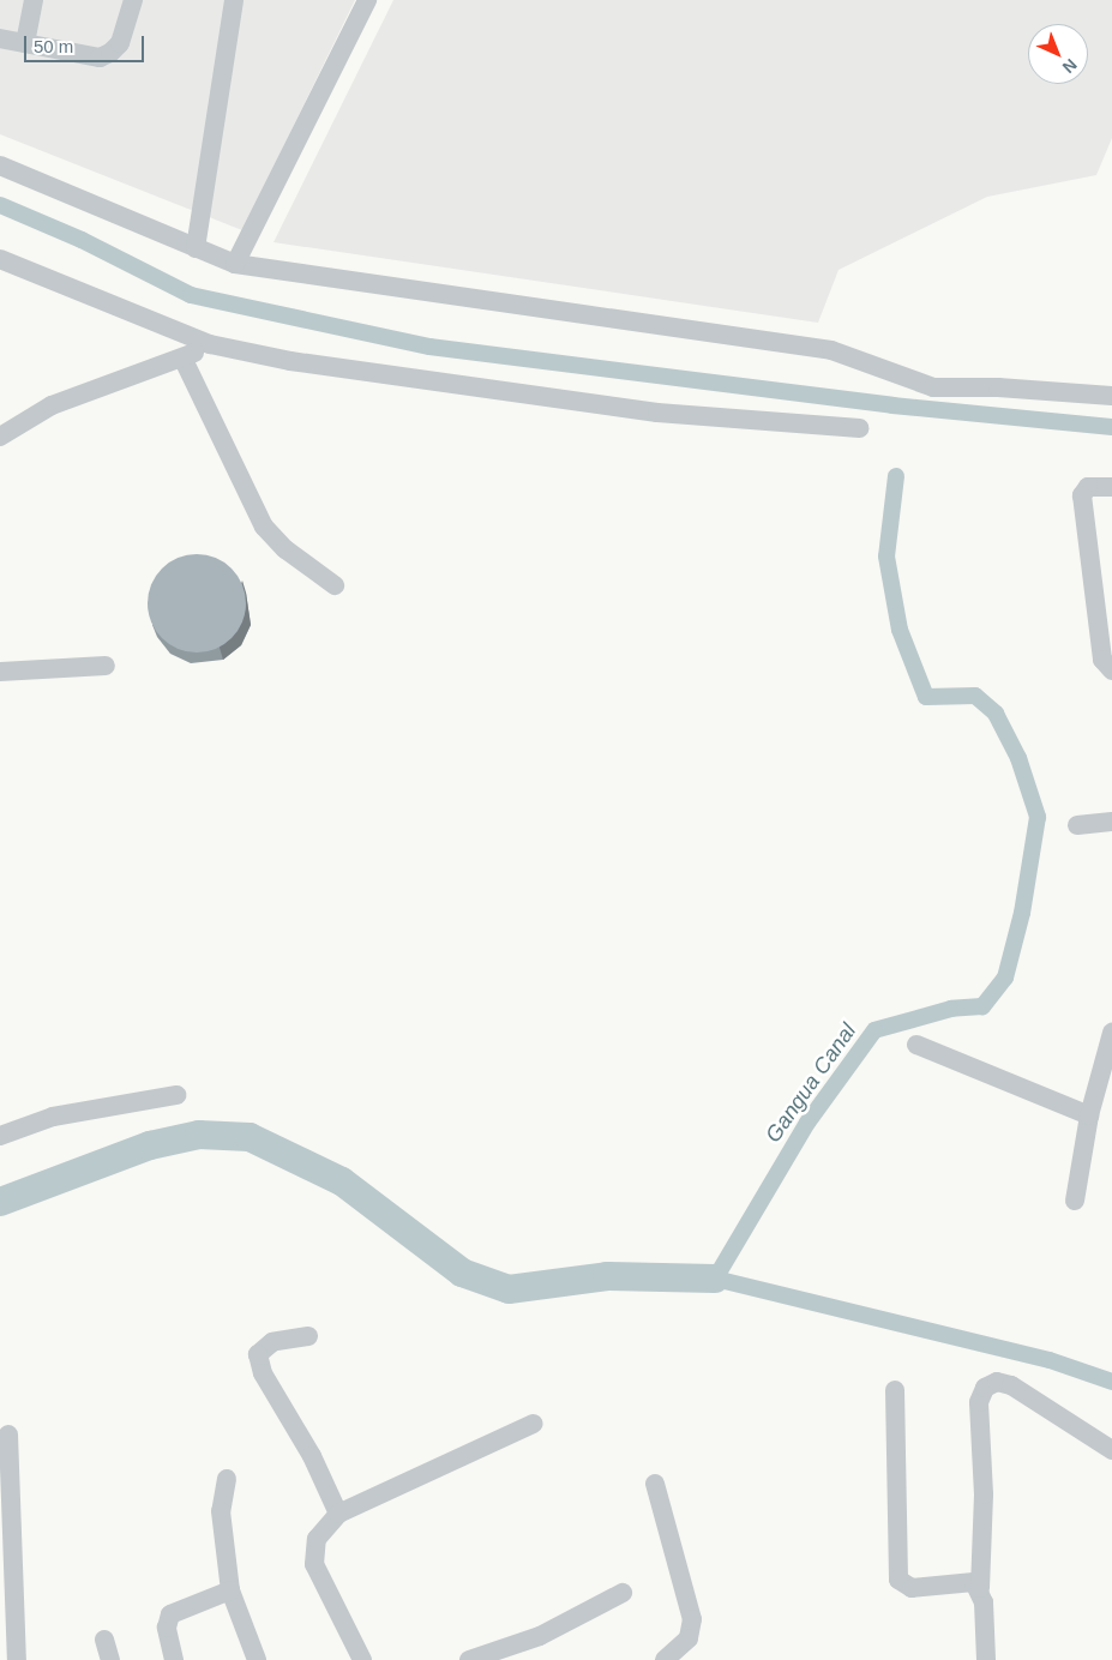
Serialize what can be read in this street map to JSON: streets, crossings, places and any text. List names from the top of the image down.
{
  "water": ["Gangua Canal"],
  "scale_bar": "50 m",
  "north": "bottom right"
}
